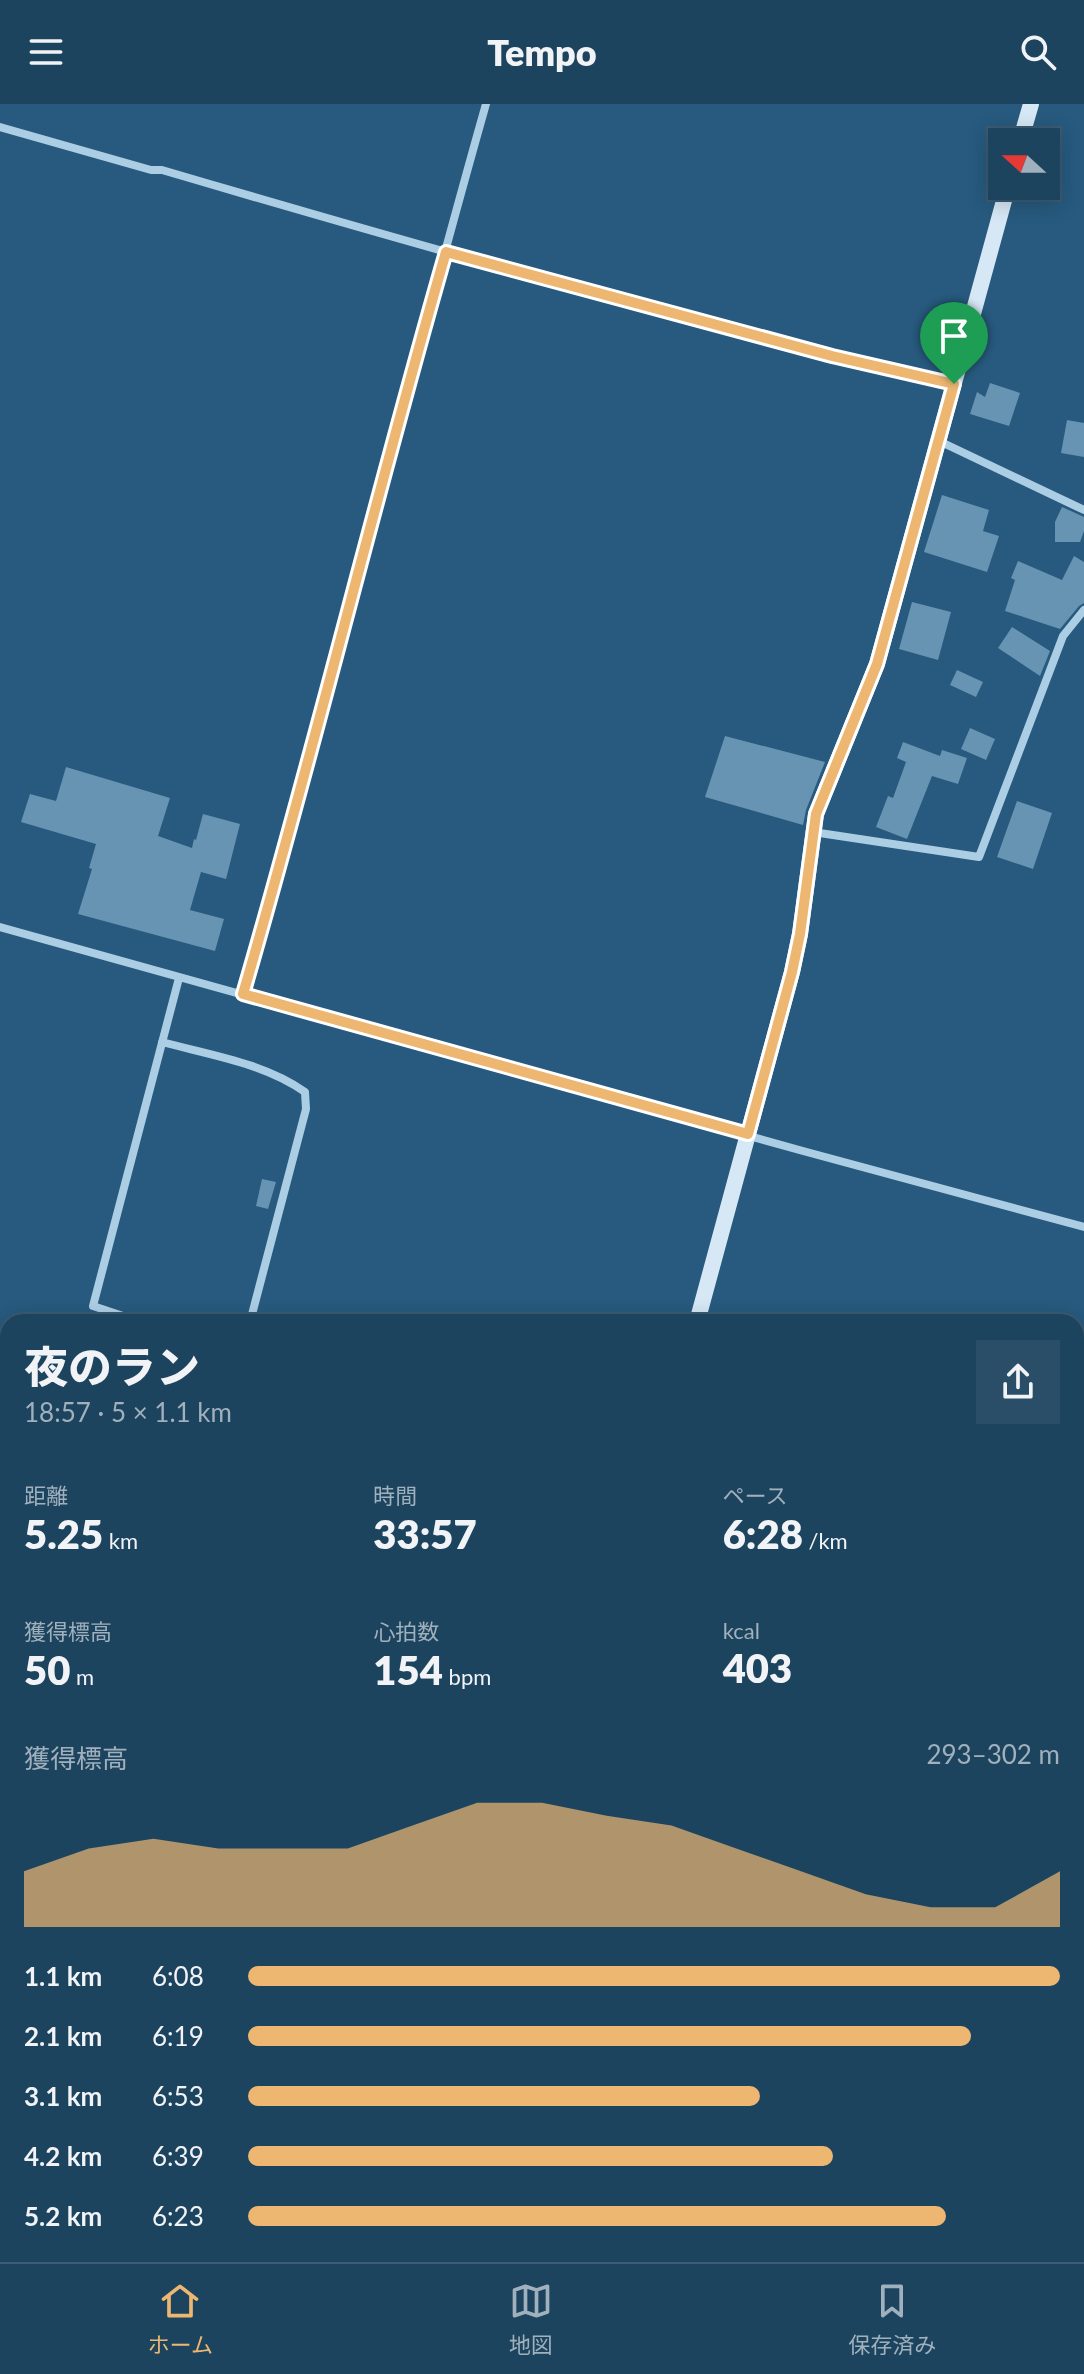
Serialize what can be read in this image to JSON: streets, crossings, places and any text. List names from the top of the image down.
{
  "north": "left",
  "page": {
    "header": "Tempo",
    "heading": ["夜のラン", "18:57 · 5 × 1.1 km"],
    "stats": [
      ["距離", "5.25 km"],
      ["時間", "33:57"],
      ["ペース", "6:28 /km"],
      ["獲得標高", "50 m"],
      ["心拍数", "154 bpm"],
      ["kcal", "403"]
    ],
    "chart": ["獲得標高", "293–302 m"],
    "list": [
      {
        "name": "1.1 km",
        "note": "6:08"
      },
      {
        "name": "2.1 km",
        "note": "6:19"
      },
      {
        "name": "3.1 km",
        "note": "6:53"
      },
      {
        "name": "4.2 km",
        "note": "6:39"
      },
      {
        "name": "5.2 km",
        "note": "6:23"
      }
    ],
    "tabs": ["ホーム", "地図", "保存済み"]
  }
}
